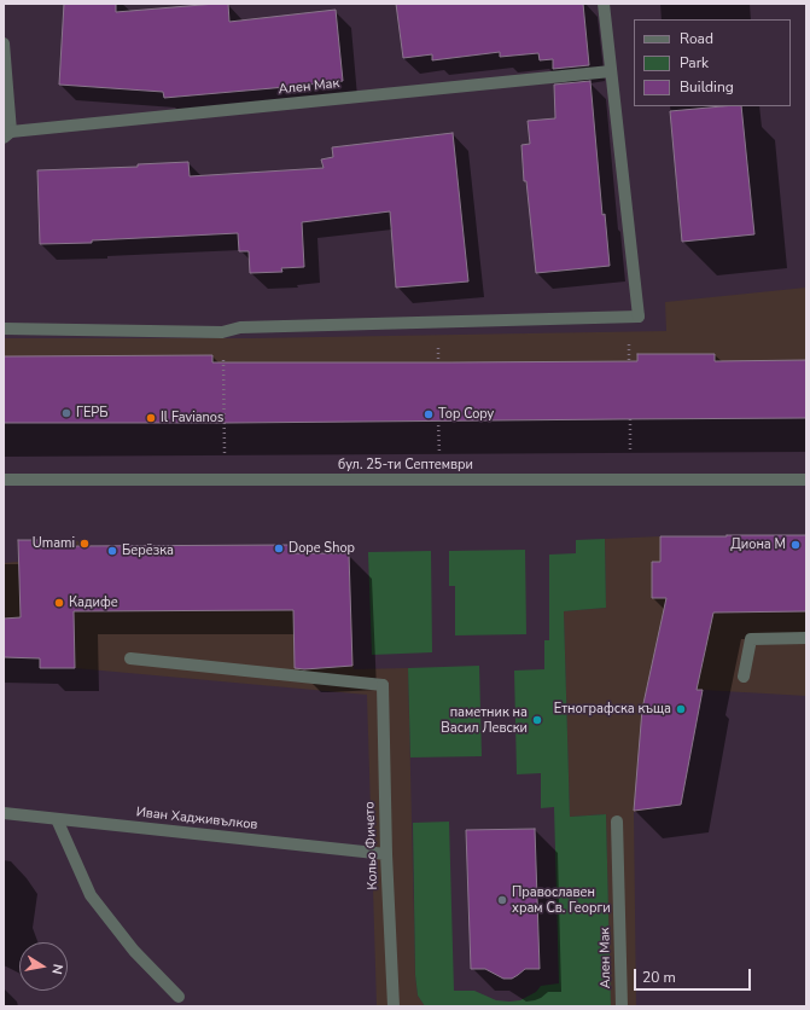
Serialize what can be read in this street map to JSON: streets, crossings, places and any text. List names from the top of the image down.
{
  "streets": {
    "street": [
      "Ален Мак",
      "бул. 25-ти Септември",
      "Иван Хадживълков",
      "Кольо Фичето"
    ]
  },
  "crossings": [
    ["Иван Хадживълков", "Кольо Фичето"]
  ],
  "places": [
    "ГЕРБ",
    "Top Copy",
    "Il Favianos",
    "Umami",
    "Диона М",
    "Dope Shop",
    "Берёзка",
    "Кадифе",
    "Етнографска къща",
    "паметник на Васил Левски",
    "Православен храм Св. Георги"
  ],
  "legend": ["Road", "Park", "Building"],
  "scale_bar": "20 m",
  "north": "right"
}
